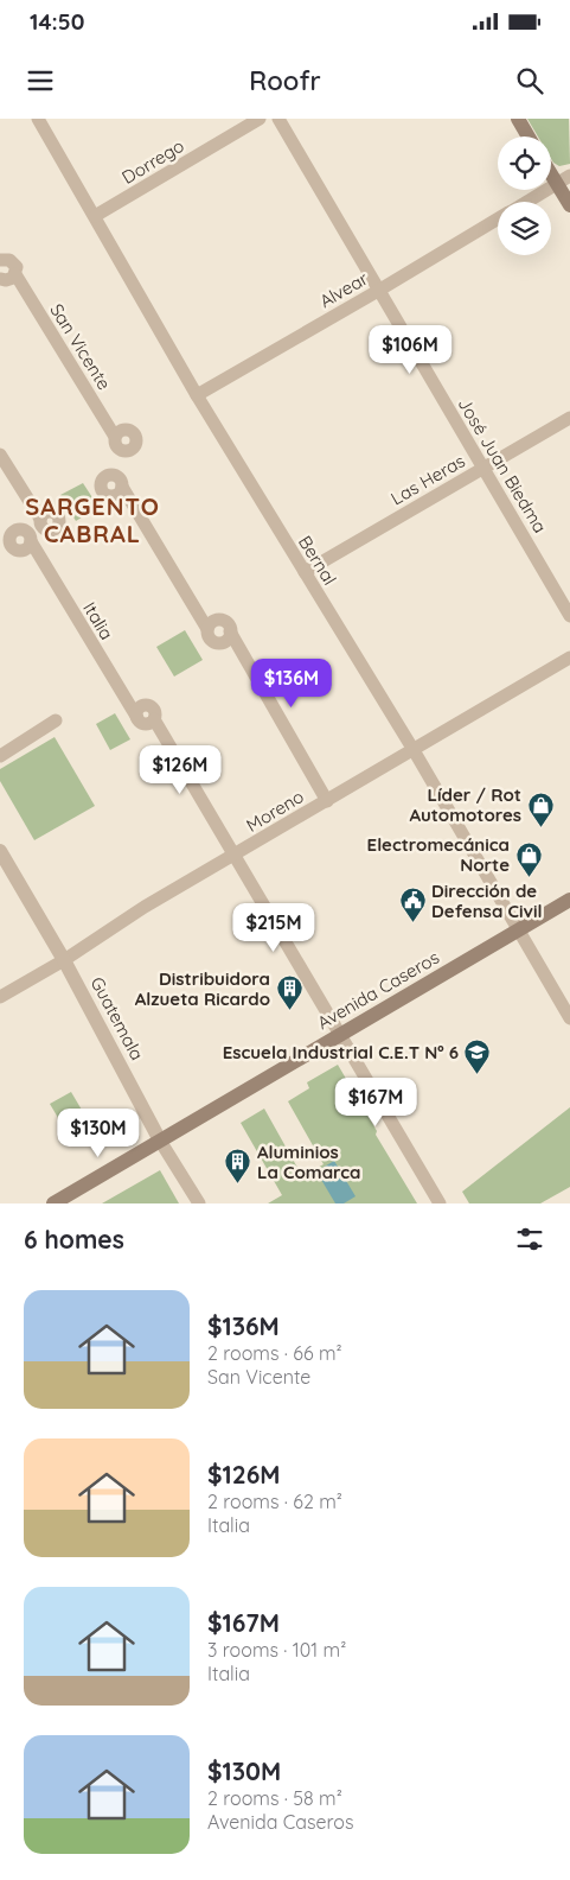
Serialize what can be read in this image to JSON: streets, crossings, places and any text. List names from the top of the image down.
{
  "streets": {
    "main road": ["Avenida Caseros"],
    "street": [
      "Dorrego",
      "Alvear",
      "San Vicente",
      "José Juan Biedma",
      "Las Heras",
      "Bernal",
      "Italia",
      "Moreno",
      "Guatemala"
    ]
  },
  "crossings": [
    ["Dorrego", "Bernal"],
    ["Alvear", "José Juan Biedma"],
    ["Alvear", "Bernal"],
    ["José Juan Biedma", "Las Heras"],
    ["Las Heras", "Bernal"],
    ["Bernal", "Moreno"],
    ["Bernal", "Avenida Caseros"],
    ["Italia", "Moreno"],
    ["Italia", "Avenida Caseros"],
    ["Moreno", "Guatemala"],
    ["Avenida Caseros", "Guatemala"]
  ],
  "districts": ["SARGENTO CABRAL"],
  "places": {
    "shop": ["Líder / Rot Automotores", "Electromecánica Norte"],
    "public building": ["Dirección de Defensa Civil"],
    "building": ["Distribuidora Alzueta Ricardo", "Aluminios La Comarca"],
    "school or university": ["Escuela Industrial C.E.T Nº 6"]
  },
  "page": {
    "status": "14:50",
    "header": "Roofr",
    "price": [
      "$106M",
      "$136M",
      "$126M",
      "$215M",
      "$167M",
      "$130M"
    ],
    "heading": "6 homes",
    "list": [
      {
        "name": "$136M",
        "note": "2 rooms · 66 m² · San Vicente"
      },
      {
        "name": "$126M",
        "note": "2 rooms · 62 m² · Italia"
      },
      {
        "name": "$167M",
        "note": "3 rooms · 101 m² · Italia"
      },
      {
        "name": "$130M",
        "note": "2 rooms · 58 m² · Avenida Caseros"
      }
    ]
  }
}
